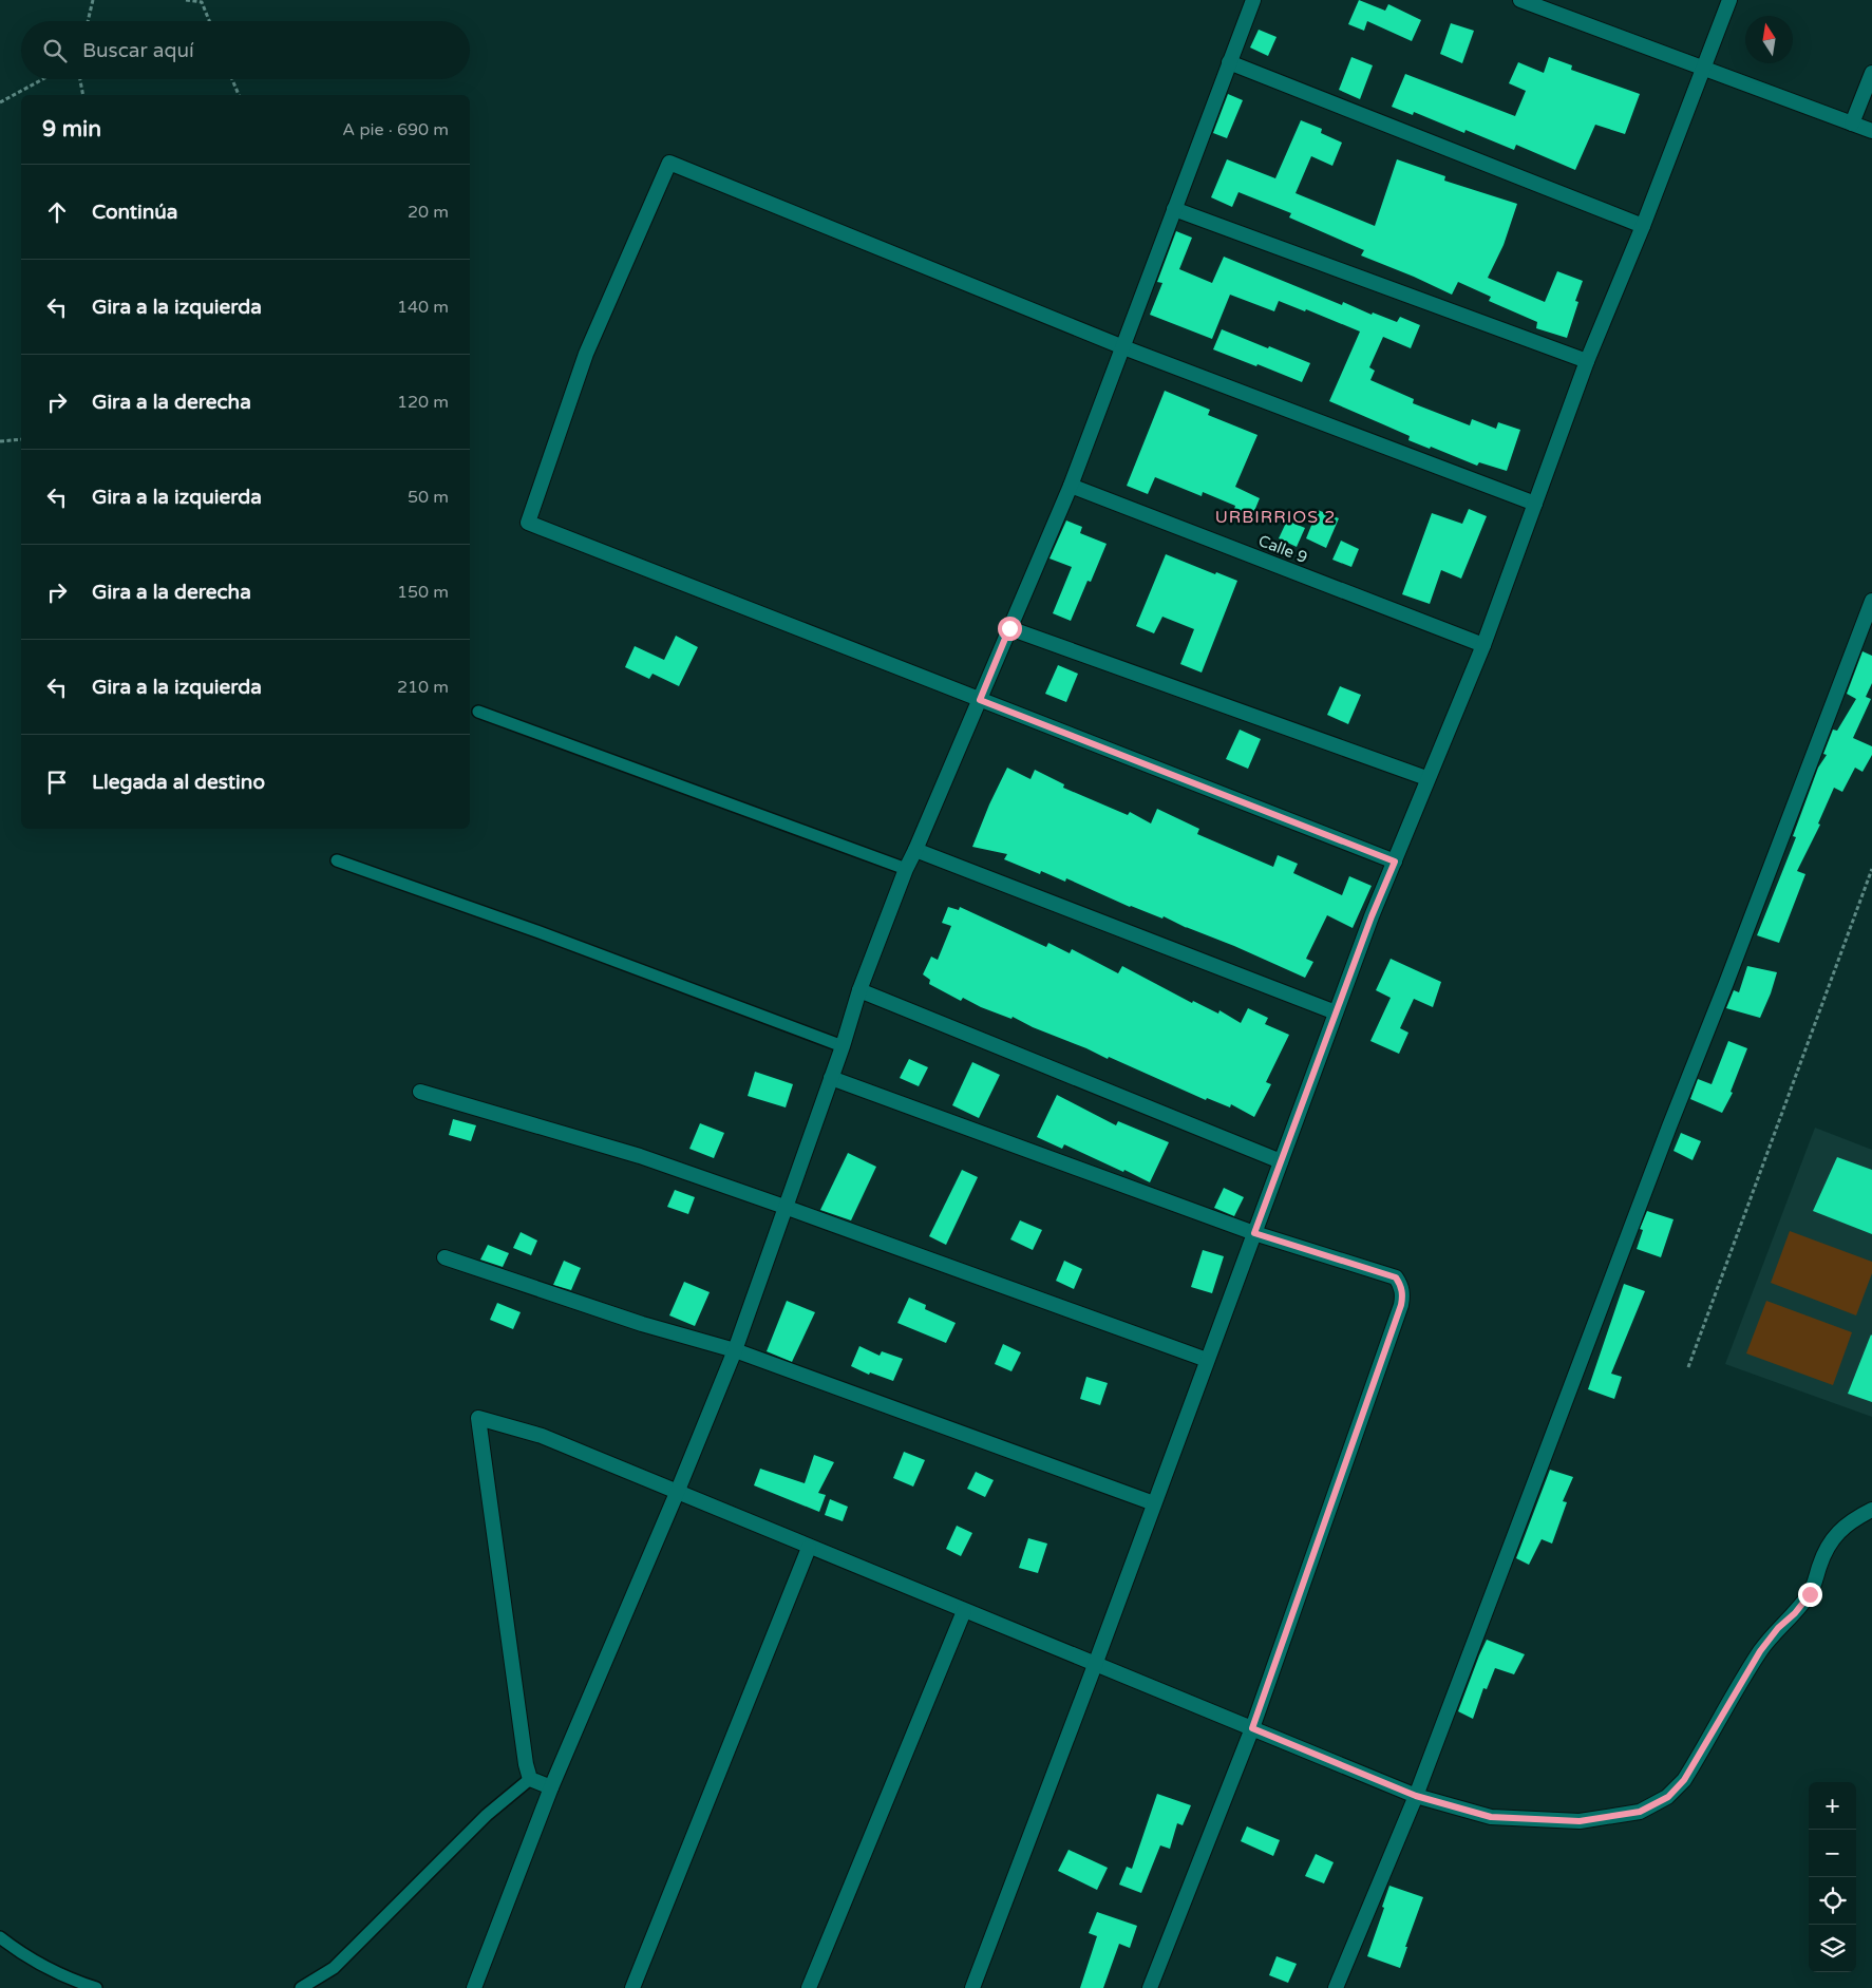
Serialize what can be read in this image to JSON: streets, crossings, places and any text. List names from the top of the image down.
{
  "streets": {
    "street": ["Calle 9"]
  },
  "districts": ["URBIRRIOS 2"],
  "north": "top",
  "page": {
    "search": "Buscar aquí",
    "heading": ["9 min", "A pie · 690 m"],
    "list": [
      ["Continúa", "20 m"],
      ["Gira a la izquierda", "140 m"],
      ["Gira a la derecha", "120 m"],
      ["Gira a la izquierda", "50 m"],
      ["Gira a la derecha", "150 m"],
      ["Gira a la izquierda", "210 m"],
      "Llegada al destino"
    ],
    "map_buttons": ["+", "−"]
  }
}
